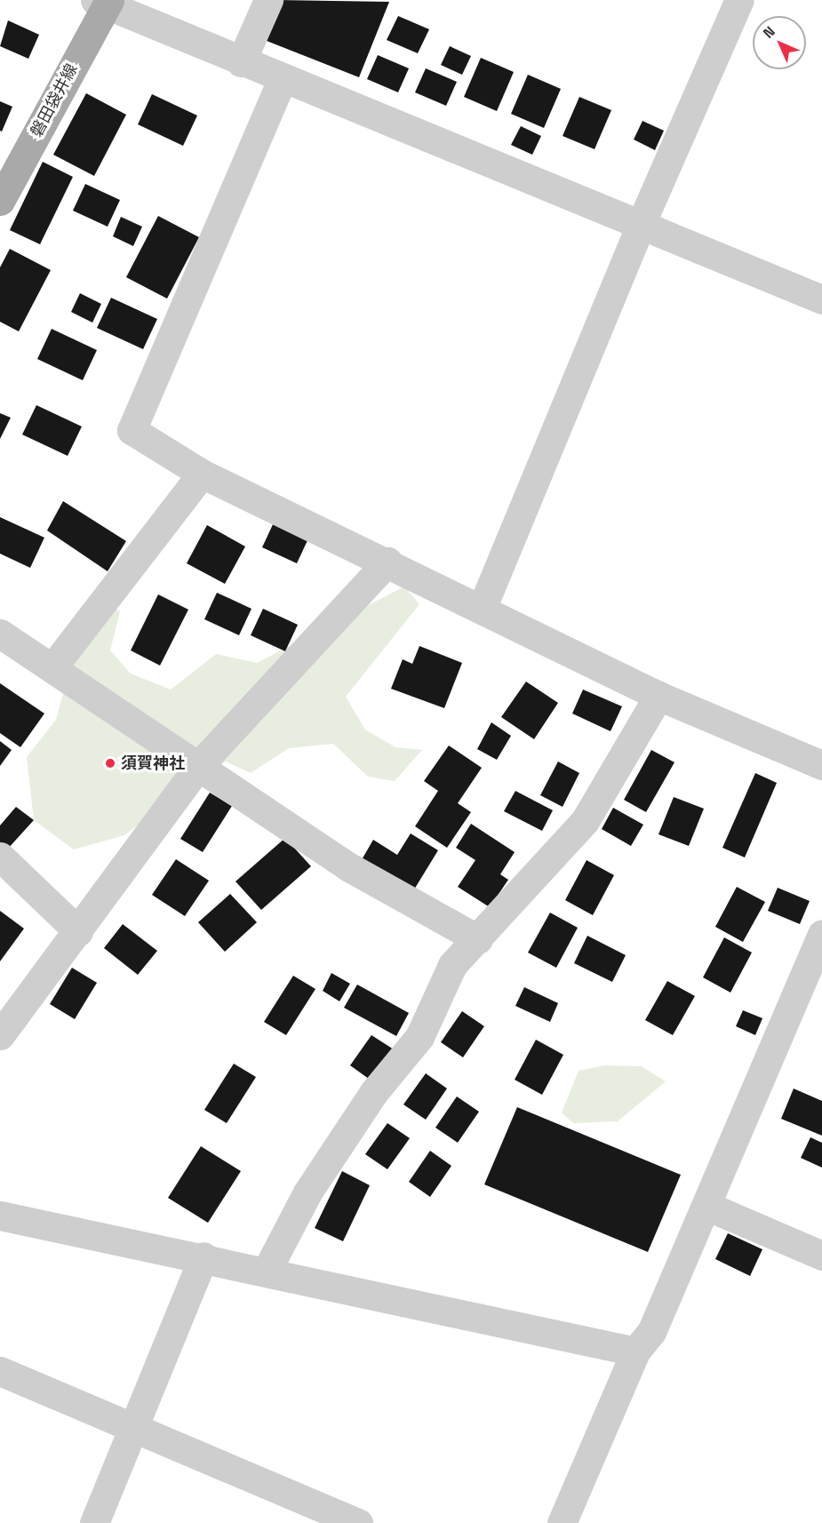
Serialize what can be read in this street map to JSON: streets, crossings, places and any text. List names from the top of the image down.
{
  "streets": {
    "main road": ["磐田袋井線"]
  },
  "places": ["須賀神社"],
  "north": "top left"
}
